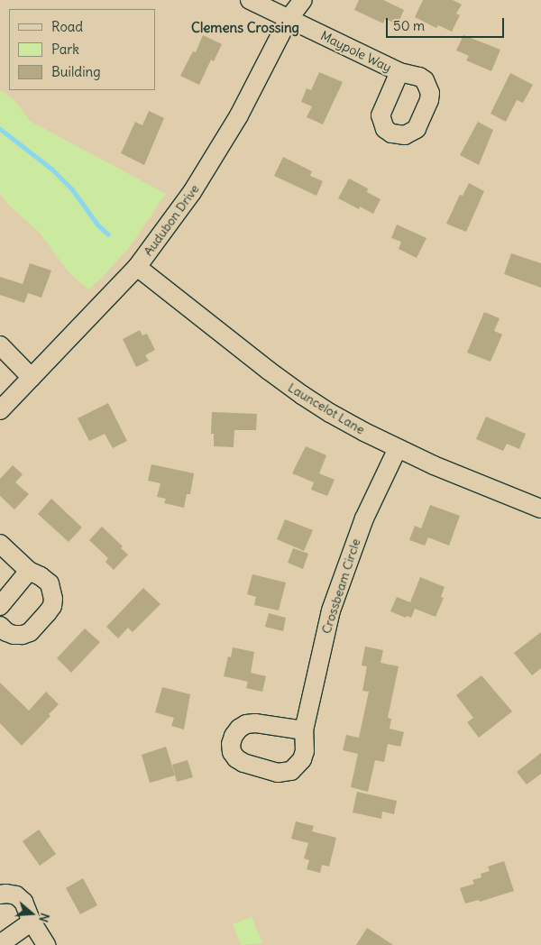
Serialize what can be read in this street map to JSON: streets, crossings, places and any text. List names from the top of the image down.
{
  "streets": {
    "street": [
      "Maypole Way",
      "Audubon Drive",
      "Launcelot Lane",
      "Crossbeam Circle"
    ]
  },
  "crossings": [
    ["Maypole Way", "Audubon Drive"],
    ["Audubon Drive", "Launcelot Lane"],
    ["Launcelot Lane", "Crossbeam Circle"]
  ],
  "districts": ["Clemens Crossing"],
  "legend": ["Road", "Park", "Building"],
  "scale_bar": "50 m",
  "north": "right"
}
